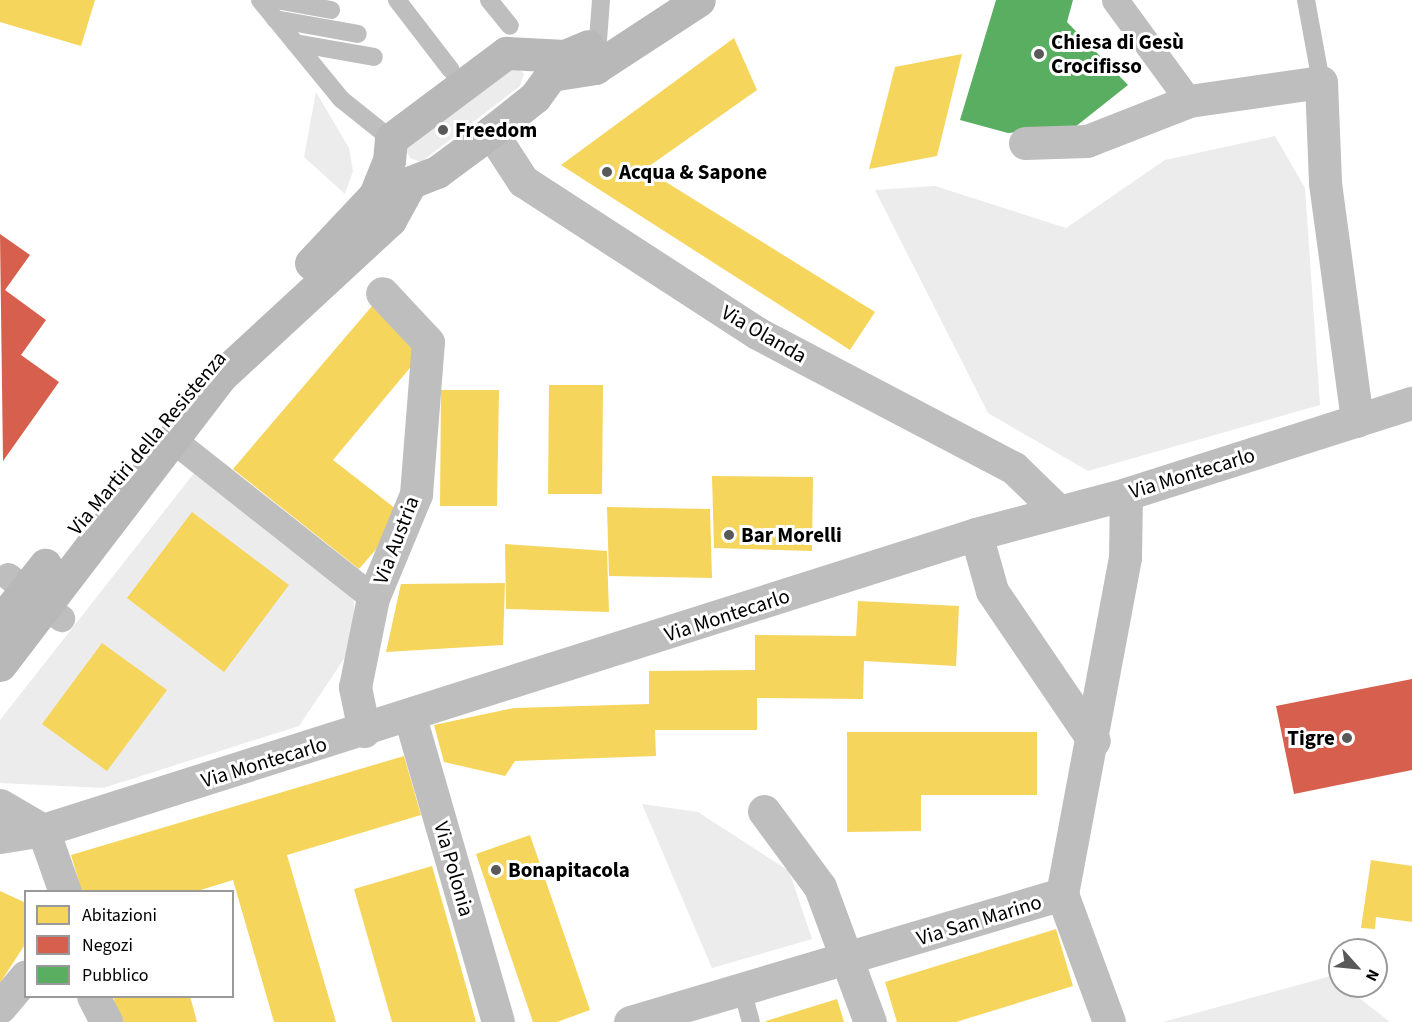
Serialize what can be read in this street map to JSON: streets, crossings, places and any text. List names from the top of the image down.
{
  "streets": {
    "main road": ["Via Martiri della Resistenza"],
    "street": [
      "Via Olanda",
      "Via Montecarlo",
      "Via Austria",
      "Via Polonia",
      "Via San Marino"
    ]
  },
  "crossings": [
    ["Via Olanda", "Via Montecarlo"],
    ["Via Martiri della Resistenza", "Via Austria"],
    ["Via Montecarlo", "Via Austria"],
    ["Via Montecarlo", "Via Polonia"],
    ["Via Montecarlo", "Via San Marino"]
  ],
  "places": [
    "Chiesa di Gesù Crocifisso",
    "Freedom",
    "Acqua & Sapone",
    "Bar Morelli",
    "Tigre",
    "Bonapitacola"
  ],
  "legend": ["Abitazioni", "Negozi", "Pubblico"],
  "north": "bottom right"
}
